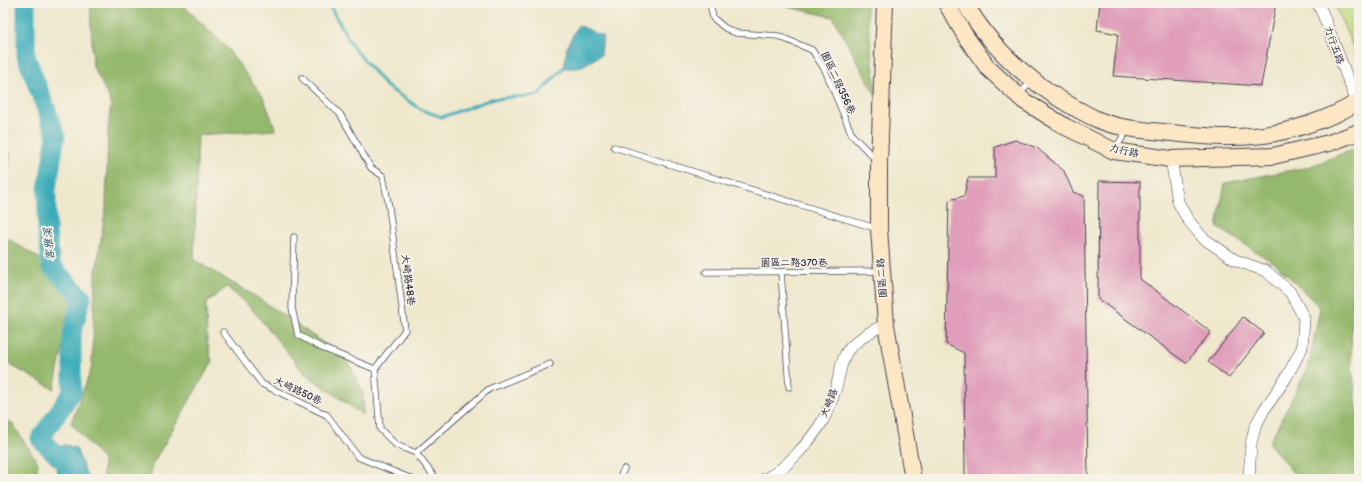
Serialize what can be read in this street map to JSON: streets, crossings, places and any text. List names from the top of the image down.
{
  "streets": {
    "street": [
      "力行五路",
      "力行路",
      "園區二路",
      "大崎路"
    ],
    "lane": [
      "園區二路356巷",
      "園區二路370巷",
      "大崎路48巷",
      "大崎路50巷"
    ]
  },
  "crossings": [
    ["園區二路356巷", "園區二路"],
    ["園區二路370巷", "園區二路"],
    ["園區二路", "大崎路"]
  ],
  "water": ["客雅溪"]
}
